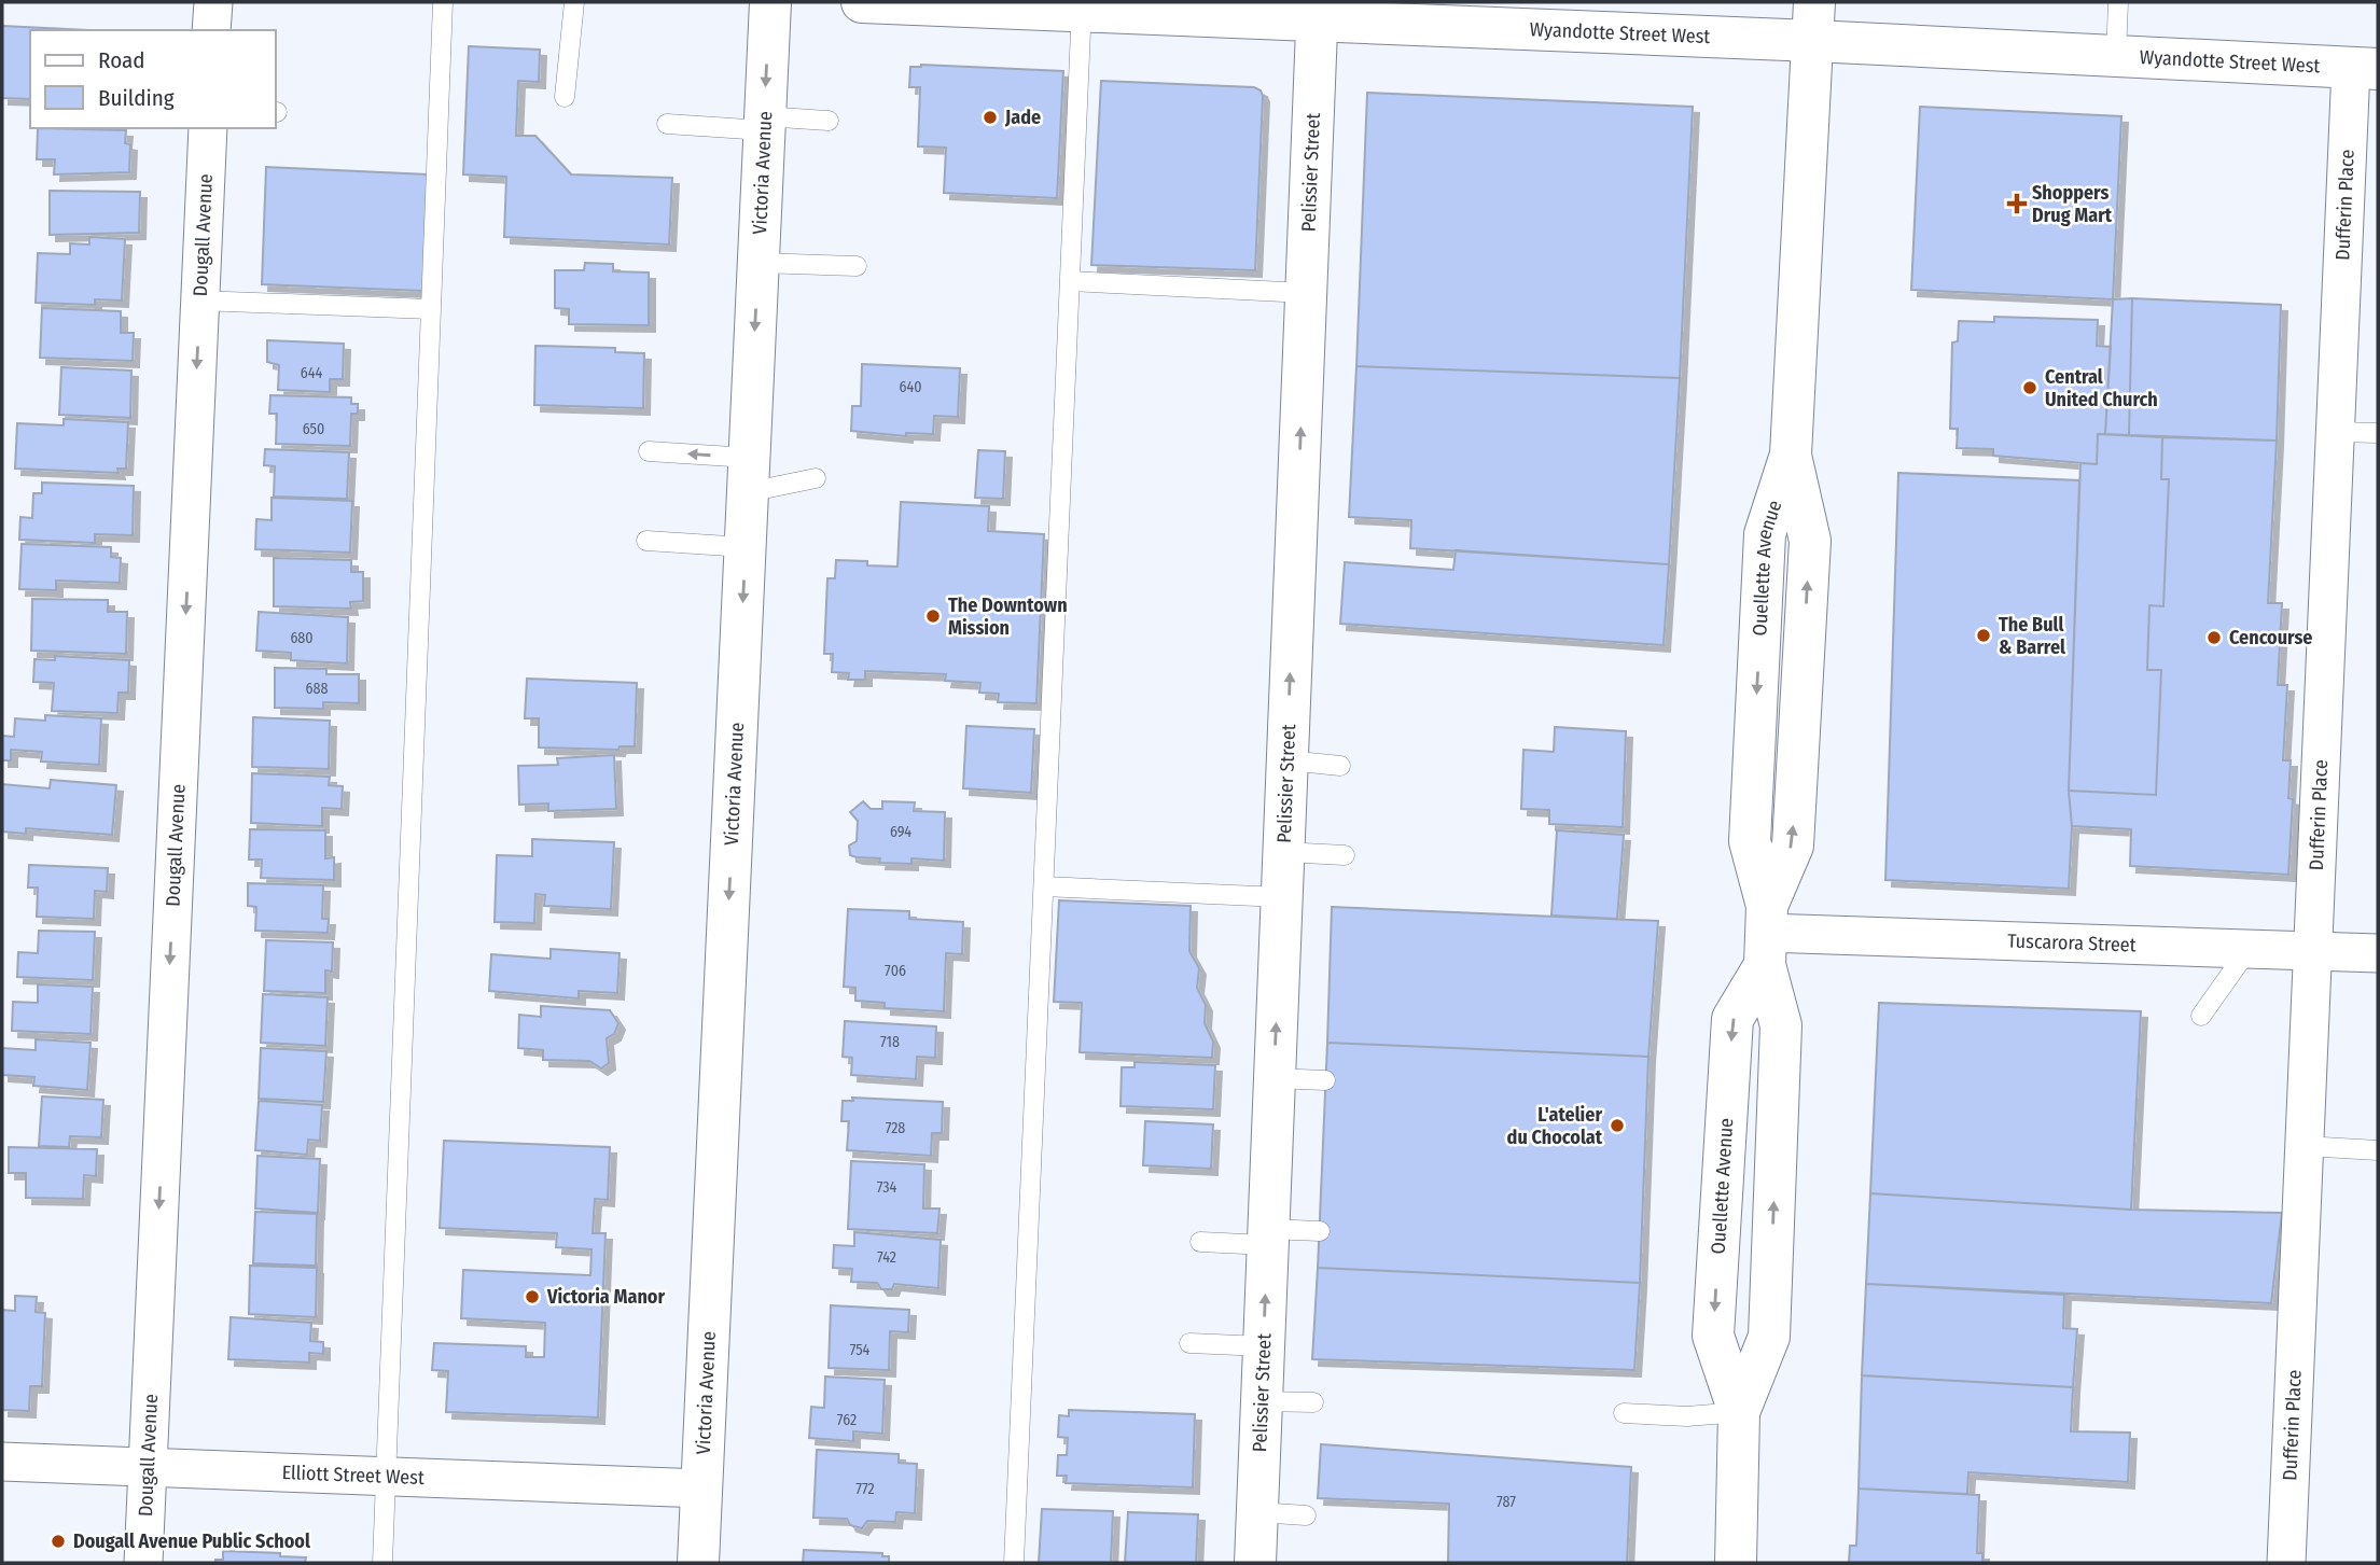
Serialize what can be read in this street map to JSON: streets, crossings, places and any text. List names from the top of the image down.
{
  "streets": {
    "main road": [
      "Wyandotte Street West",
      "Victoria Avenue",
      "Pelissier Street",
      "Ouellette Avenue"
    ],
    "street": [
      "Dufferin Place",
      "Dougall Avenue",
      "Tuscarora Street",
      "Elliott Street West"
    ]
  },
  "crossings": [
    ["Wyandotte Street West", "Pelissier Street"],
    ["Wyandotte Street West", "Dufferin Place"],
    ["Wyandotte Street West", "Ouellette Avenue"],
    ["Victoria Avenue", "Elliott Street West"],
    ["Dufferin Place", "Tuscarora Street"],
    ["Dougall Avenue", "Elliott Street West"],
    ["Ouellette Avenue", "Tuscarora Street"]
  ],
  "one_way": ["Victoria Avenue", "Pelissier Street", "Dougall Avenue"],
  "places": {
    "other": [
      "Jade",
      "Central United Church",
      "The Downtown Mission",
      "The Bull & Barrel",
      "Cencourse",
      "L'atelier du Chocolat",
      "Victoria Manor",
      "Dougall Avenue Public School"
    ],
    "health": ["Shoppers Drug Mart"]
  },
  "house_numbers": [
    "644",
    "640",
    "650",
    "680",
    "688",
    "694",
    "706",
    "718",
    "728",
    "734",
    "742",
    "754",
    "762",
    "772",
    "787"
  ],
  "legend": ["Road", "Building"]
}
